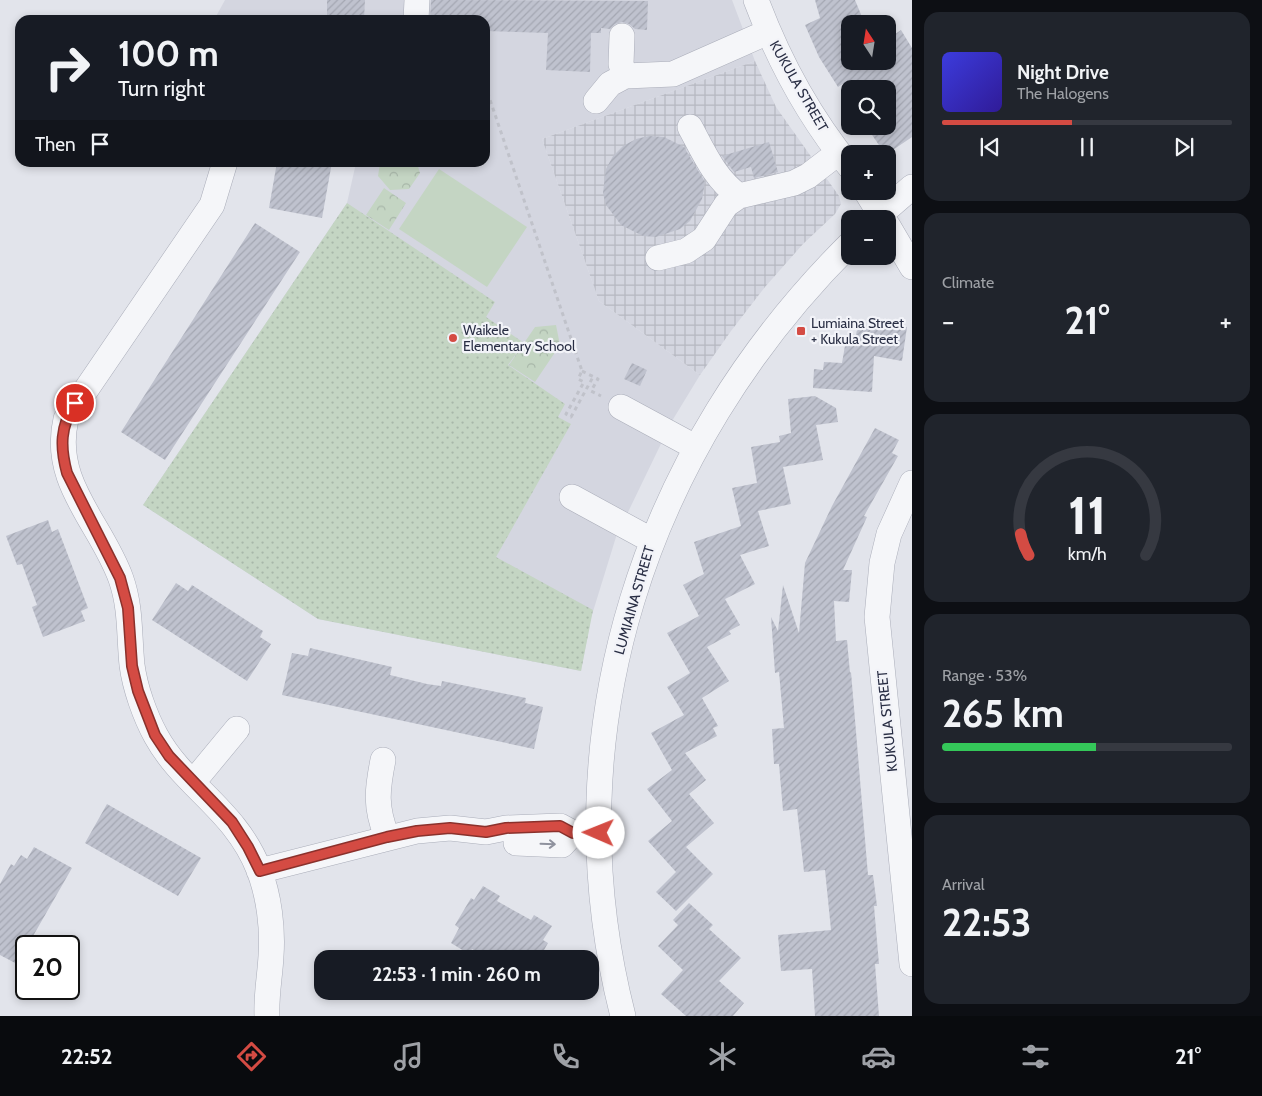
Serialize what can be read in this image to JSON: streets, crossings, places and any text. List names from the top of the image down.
{
  "streets": {
    "street": ["KUKULA STREET", "LUMIAINA STREET"]
  },
  "places": {
    "transit": ["Lumiaina Street + Kukula Street"],
    "other": ["Waikele Elementary School"]
  },
  "north": "top",
  "page": {
    "map_buttons": ["+", "−"],
    "turn": ["100 m", "Turn right"],
    "song": ["Night Drive", "The Halogens"],
    "then": "Then",
    "tile": [
      "Climate",
      ["Range · 53%", "265 km"],
      ["Arrival", "22:53"]
    ],
    "heat": ["−", "21°", "+"],
    "limit": "20",
    "trip": "22:53 · 1 min · 260 m",
    "tabs": ["22:52", "21°"],
    "gauge": ["11", "km/h"]
  }
}
